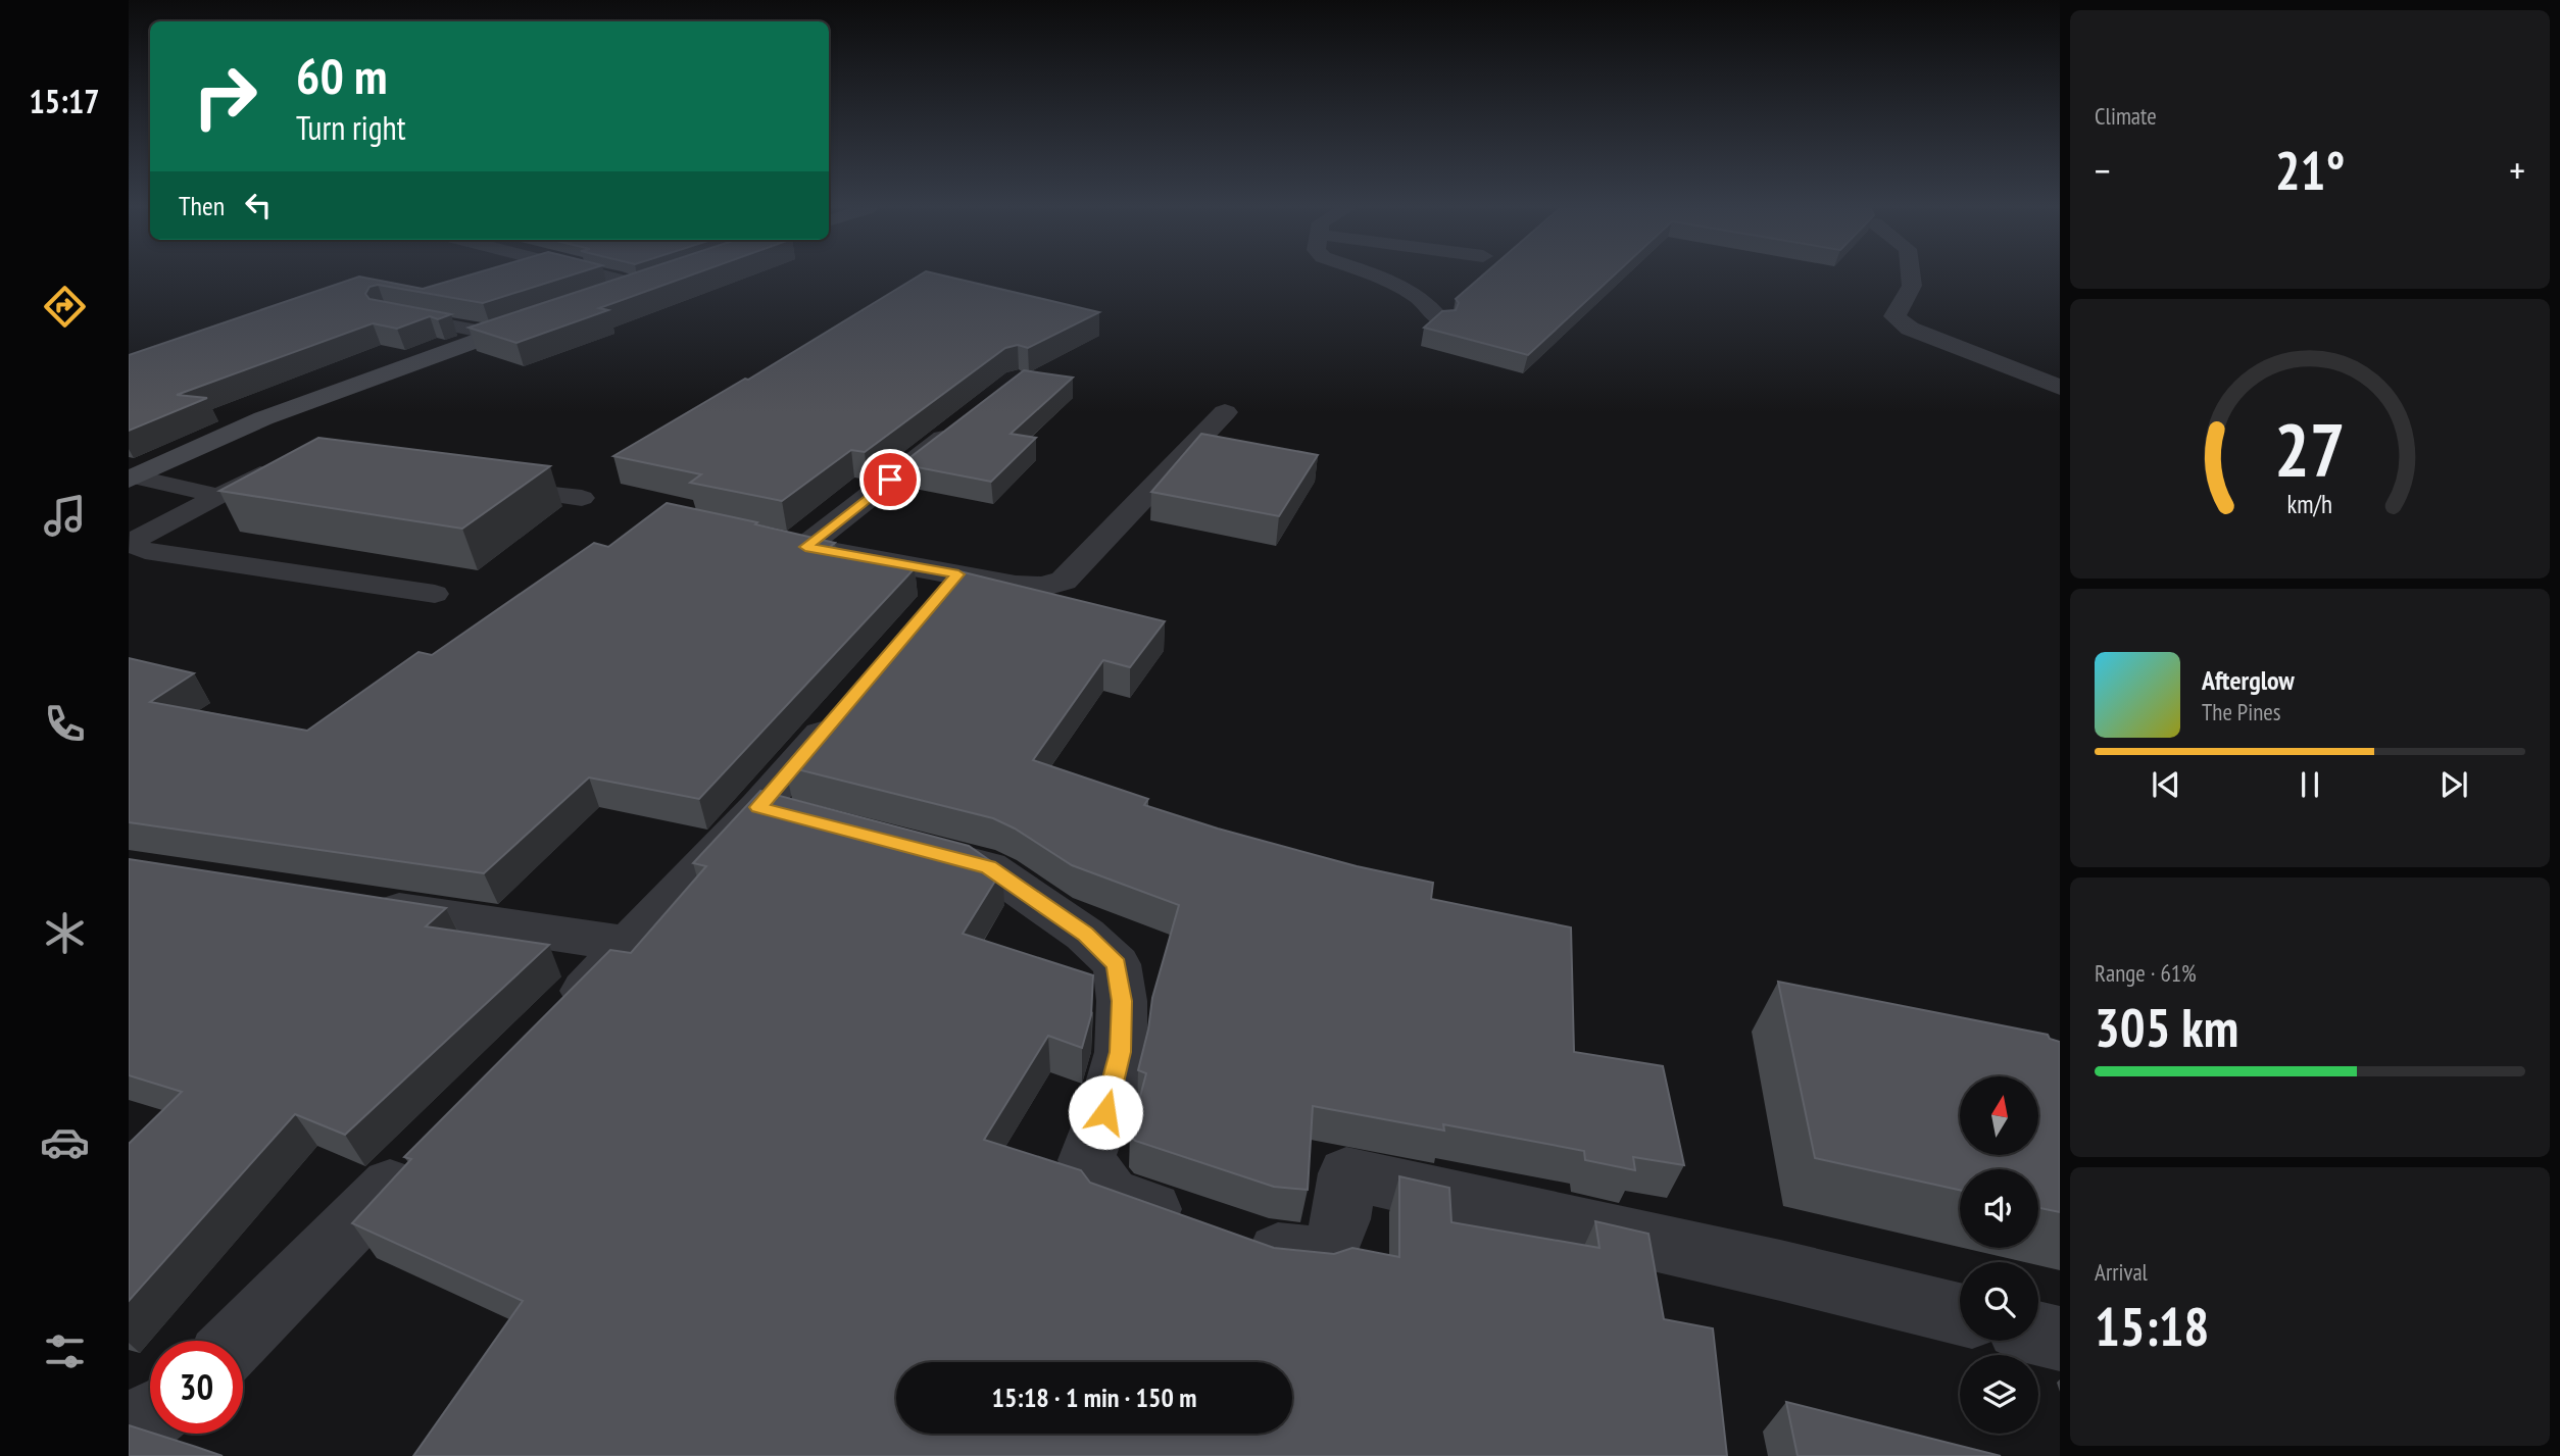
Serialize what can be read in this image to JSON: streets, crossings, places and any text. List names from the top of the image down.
{
  "north": "top",
  "page": {
    "tabs": "15:17",
    "tile": [
      "Climate",
      ["Range · 61%", "305 km"],
      ["Arrival", "15:18"]
    ],
    "turn": ["60 m", "Turn right"],
    "heat": ["−", "21°", "+"],
    "then": "Then",
    "song": ["Afterglow", "The Pines"],
    "limit": "30",
    "trip": "15:18 · 1 min · 150 m",
    "gauge": ["27", "km/h"]
  }
}
